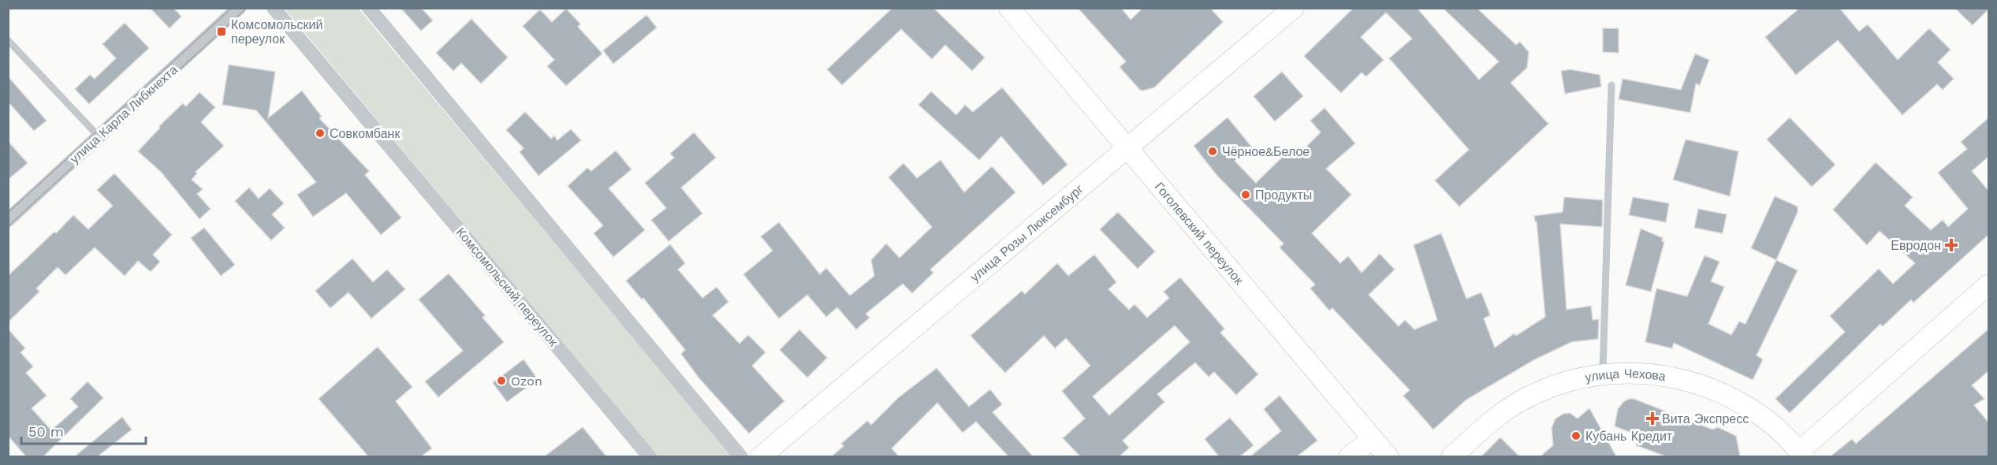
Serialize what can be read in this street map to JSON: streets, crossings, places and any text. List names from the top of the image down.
{
  "streets": {
    "main road": ["улица Розы Люксембург", "Гоголевский переулок", "улица Чехова"],
    "street": ["улица Карла Либкнехта", "Комсомольский переулок"]
  },
  "crossings": [
    ["улица Розы Люксембург", "Гоголевский переулок"]
  ],
  "places": {
    "transit": ["Комсомольский переулок"],
    "other": [
      "Совкомбанк",
      "Чёрное&Белое",
      "Продукты",
      "Ozon",
      "Кубань Кредит"
    ],
    "health": ["Евродон", "Вита Экспресс"]
  },
  "scale_bar": "50 m"
}
